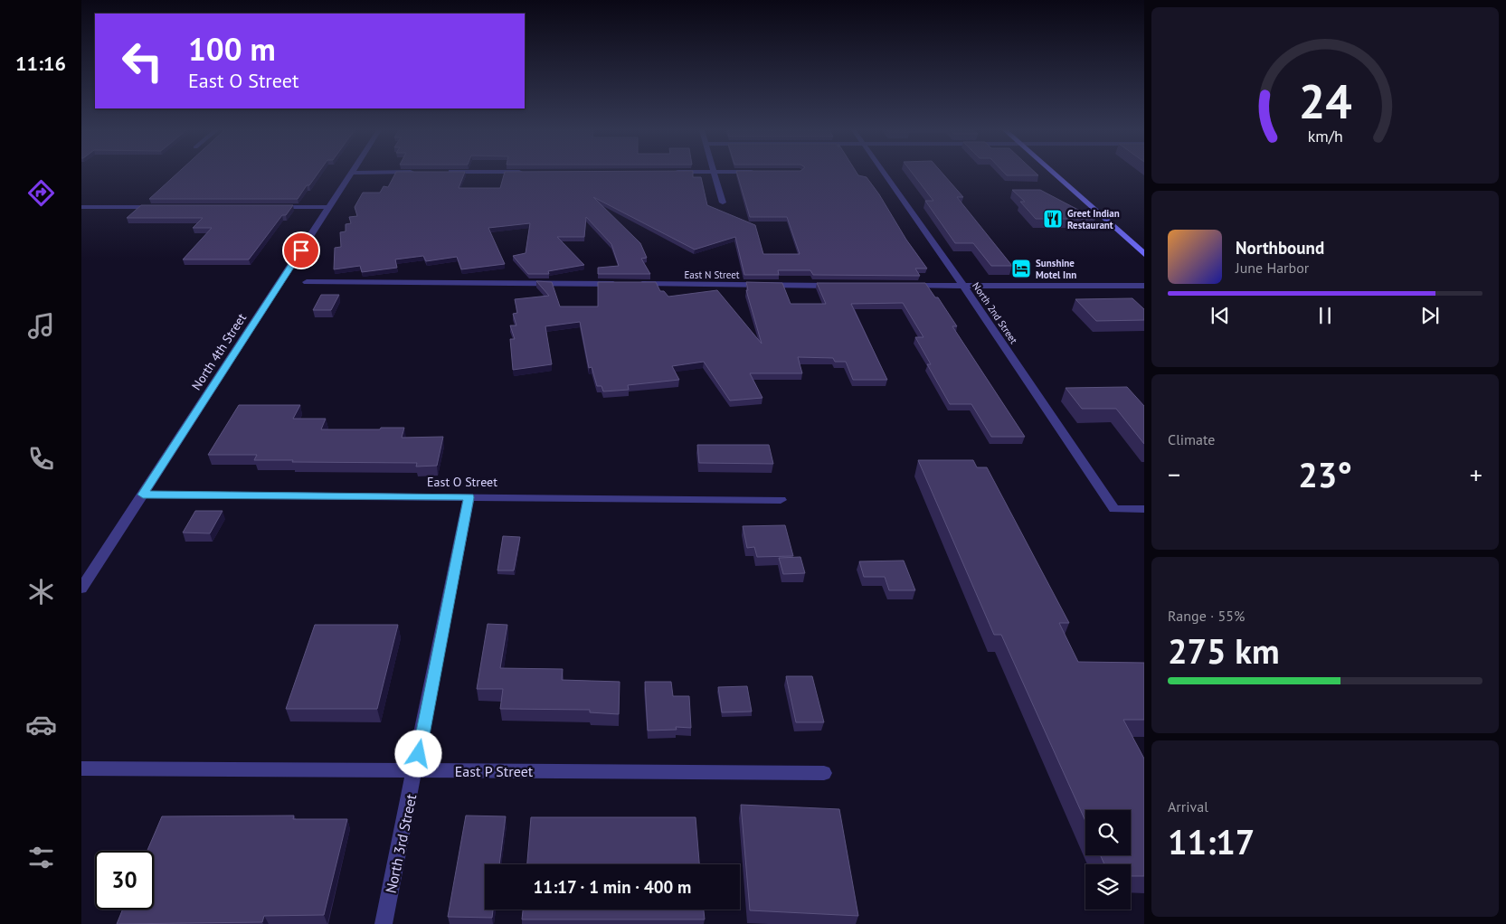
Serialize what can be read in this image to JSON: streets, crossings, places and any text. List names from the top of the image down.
{
  "streets": {
    "street": [
      "East N Street",
      "North 2nd Street",
      "North 4th Street",
      "East O Street",
      "East P Street",
      "North 3rd Street"
    ]
  },
  "crossings": [
    ["North 4th Street", "East O Street"],
    ["East O Street", "North 3rd Street"],
    ["East P Street", "North 3rd Street"]
  ],
  "places": {
    "restaurant": ["Greet Indian Restaurant"],
    "hotel": ["Sunshine Motel Inn"]
  },
  "page": {
    "tabs": "11:16",
    "turn": ["100 m", "East O Street"],
    "song": ["Northbound", "June Harbor"],
    "tile": [
      "Climate",
      ["Range · 55%", "275 km"],
      ["Arrival", "11:17"]
    ],
    "heat": ["−", "23°", "+"],
    "limit": "30",
    "trip": "11:17 · 1 min · 400 m",
    "gauge": ["24", "km/h"]
  }
}
